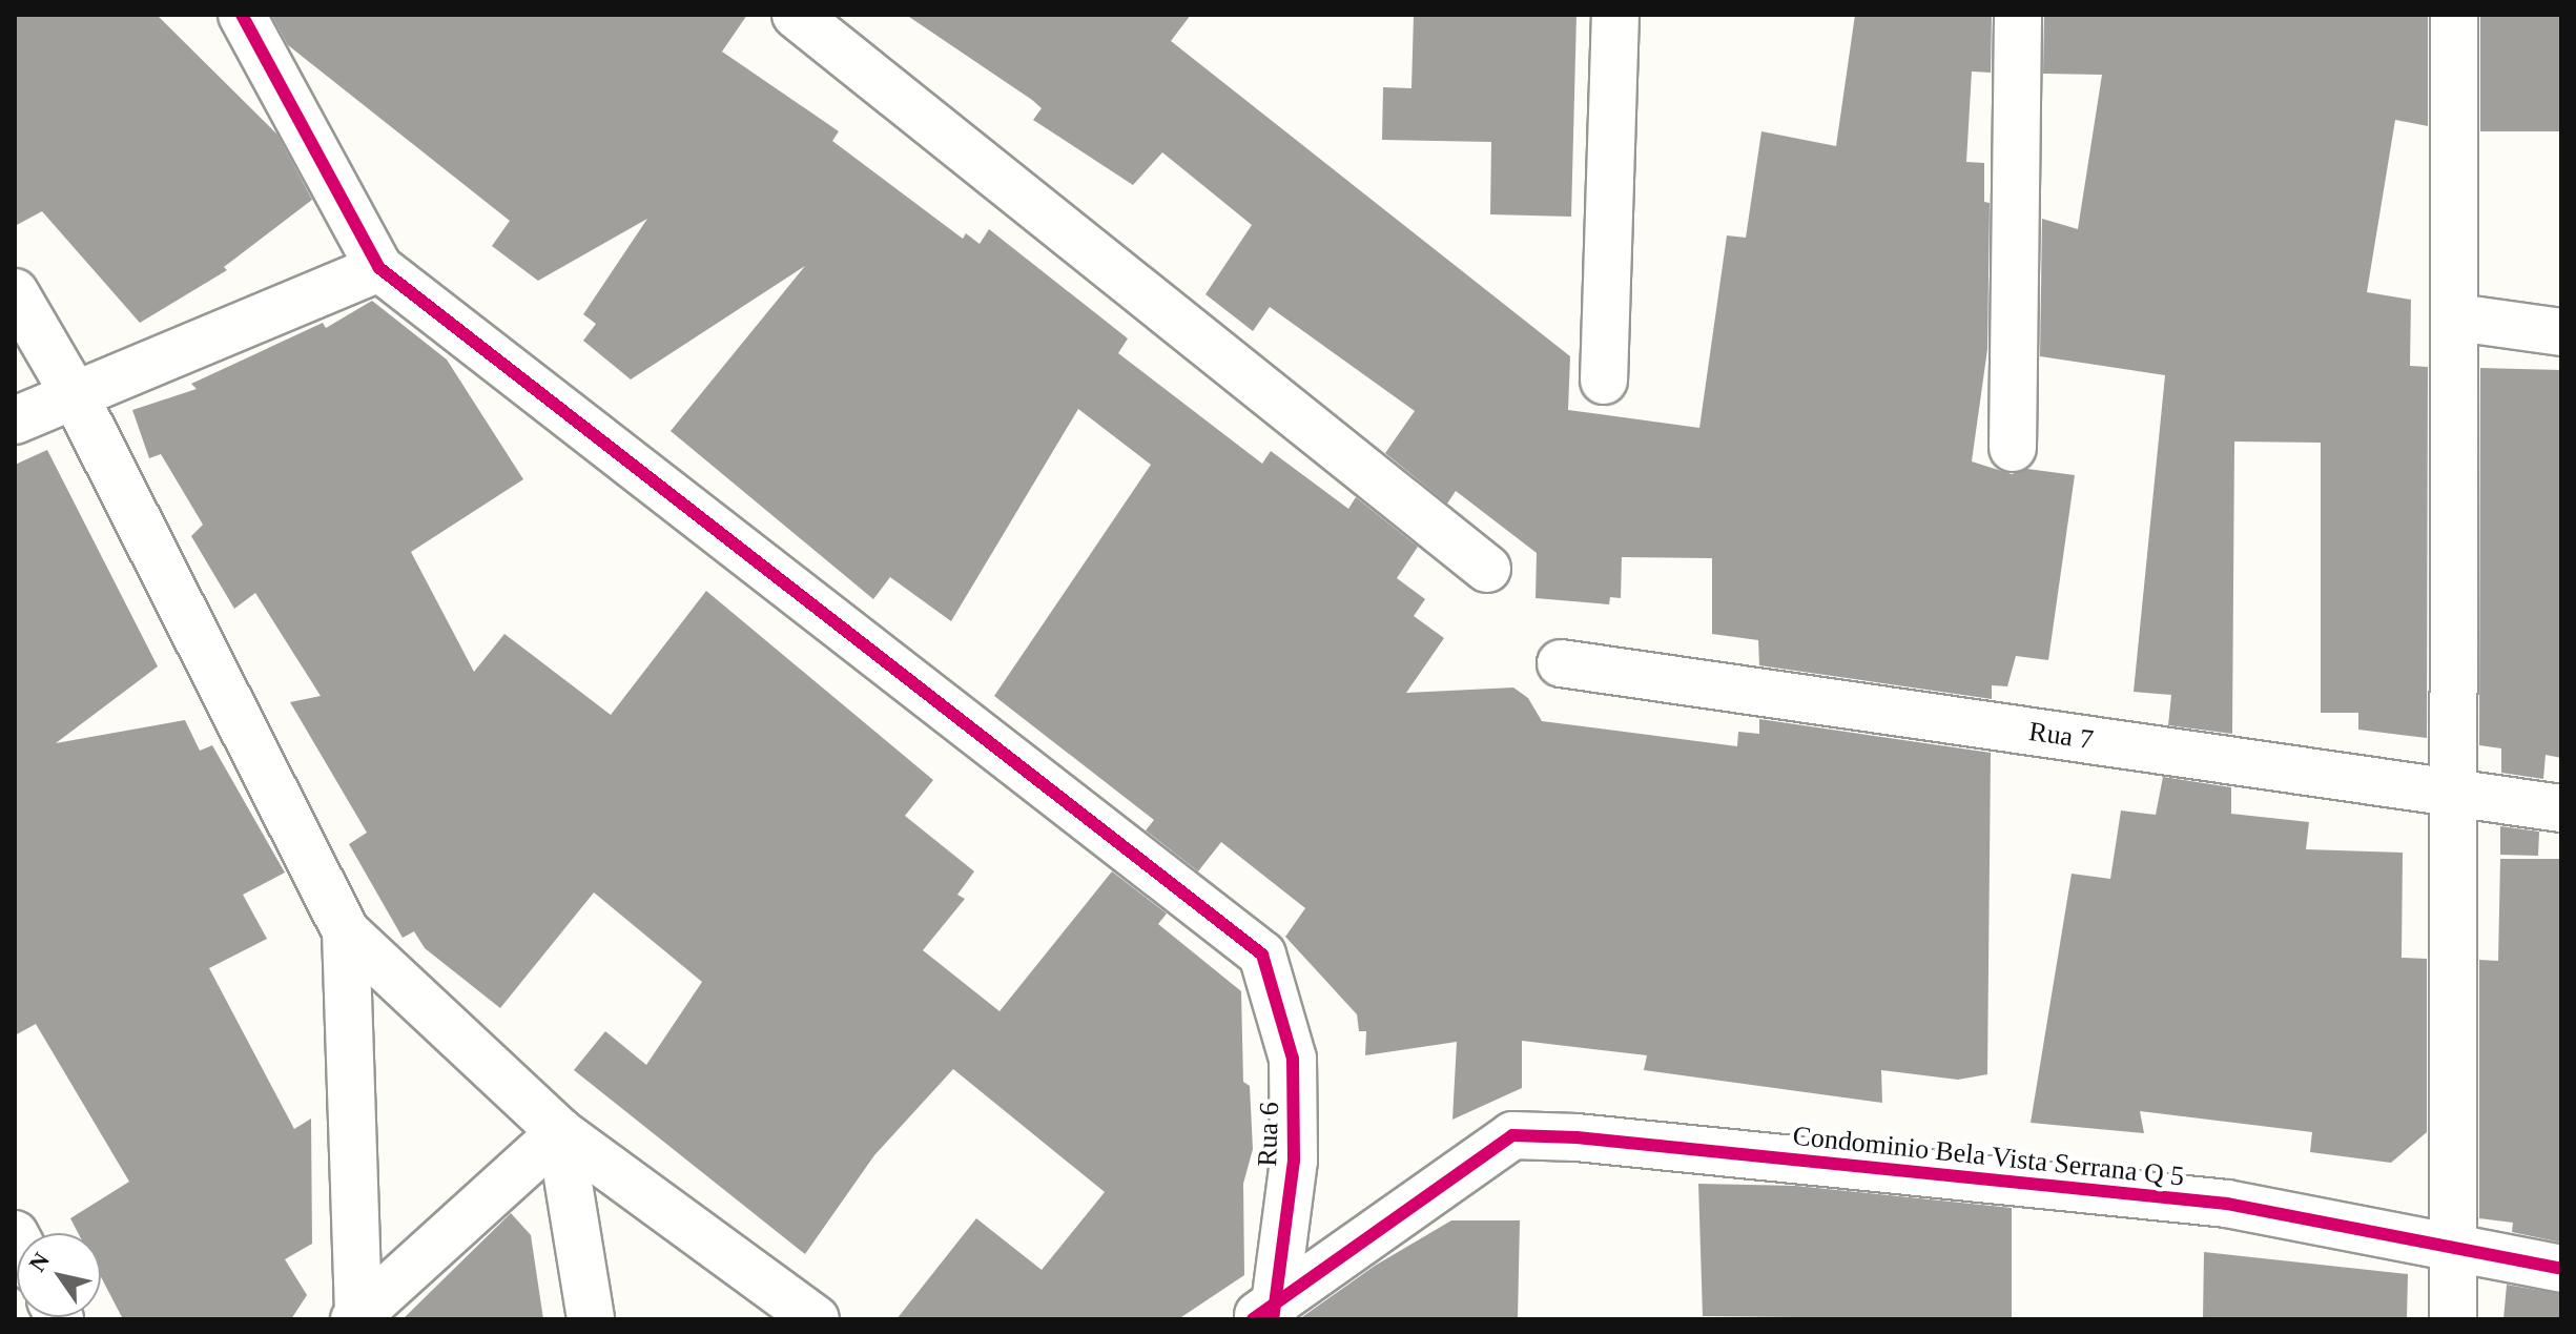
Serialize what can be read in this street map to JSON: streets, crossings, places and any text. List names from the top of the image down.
{
  "streets": {
    "street": ["Rua 7", "Rua 6", "Condominio Bela Vista Serrana Q 5"]
  },
  "crossings": [
    ["Rua 6", "Condominio Bela Vista Serrana Q 5"]
  ],
  "north": "top left"
}
